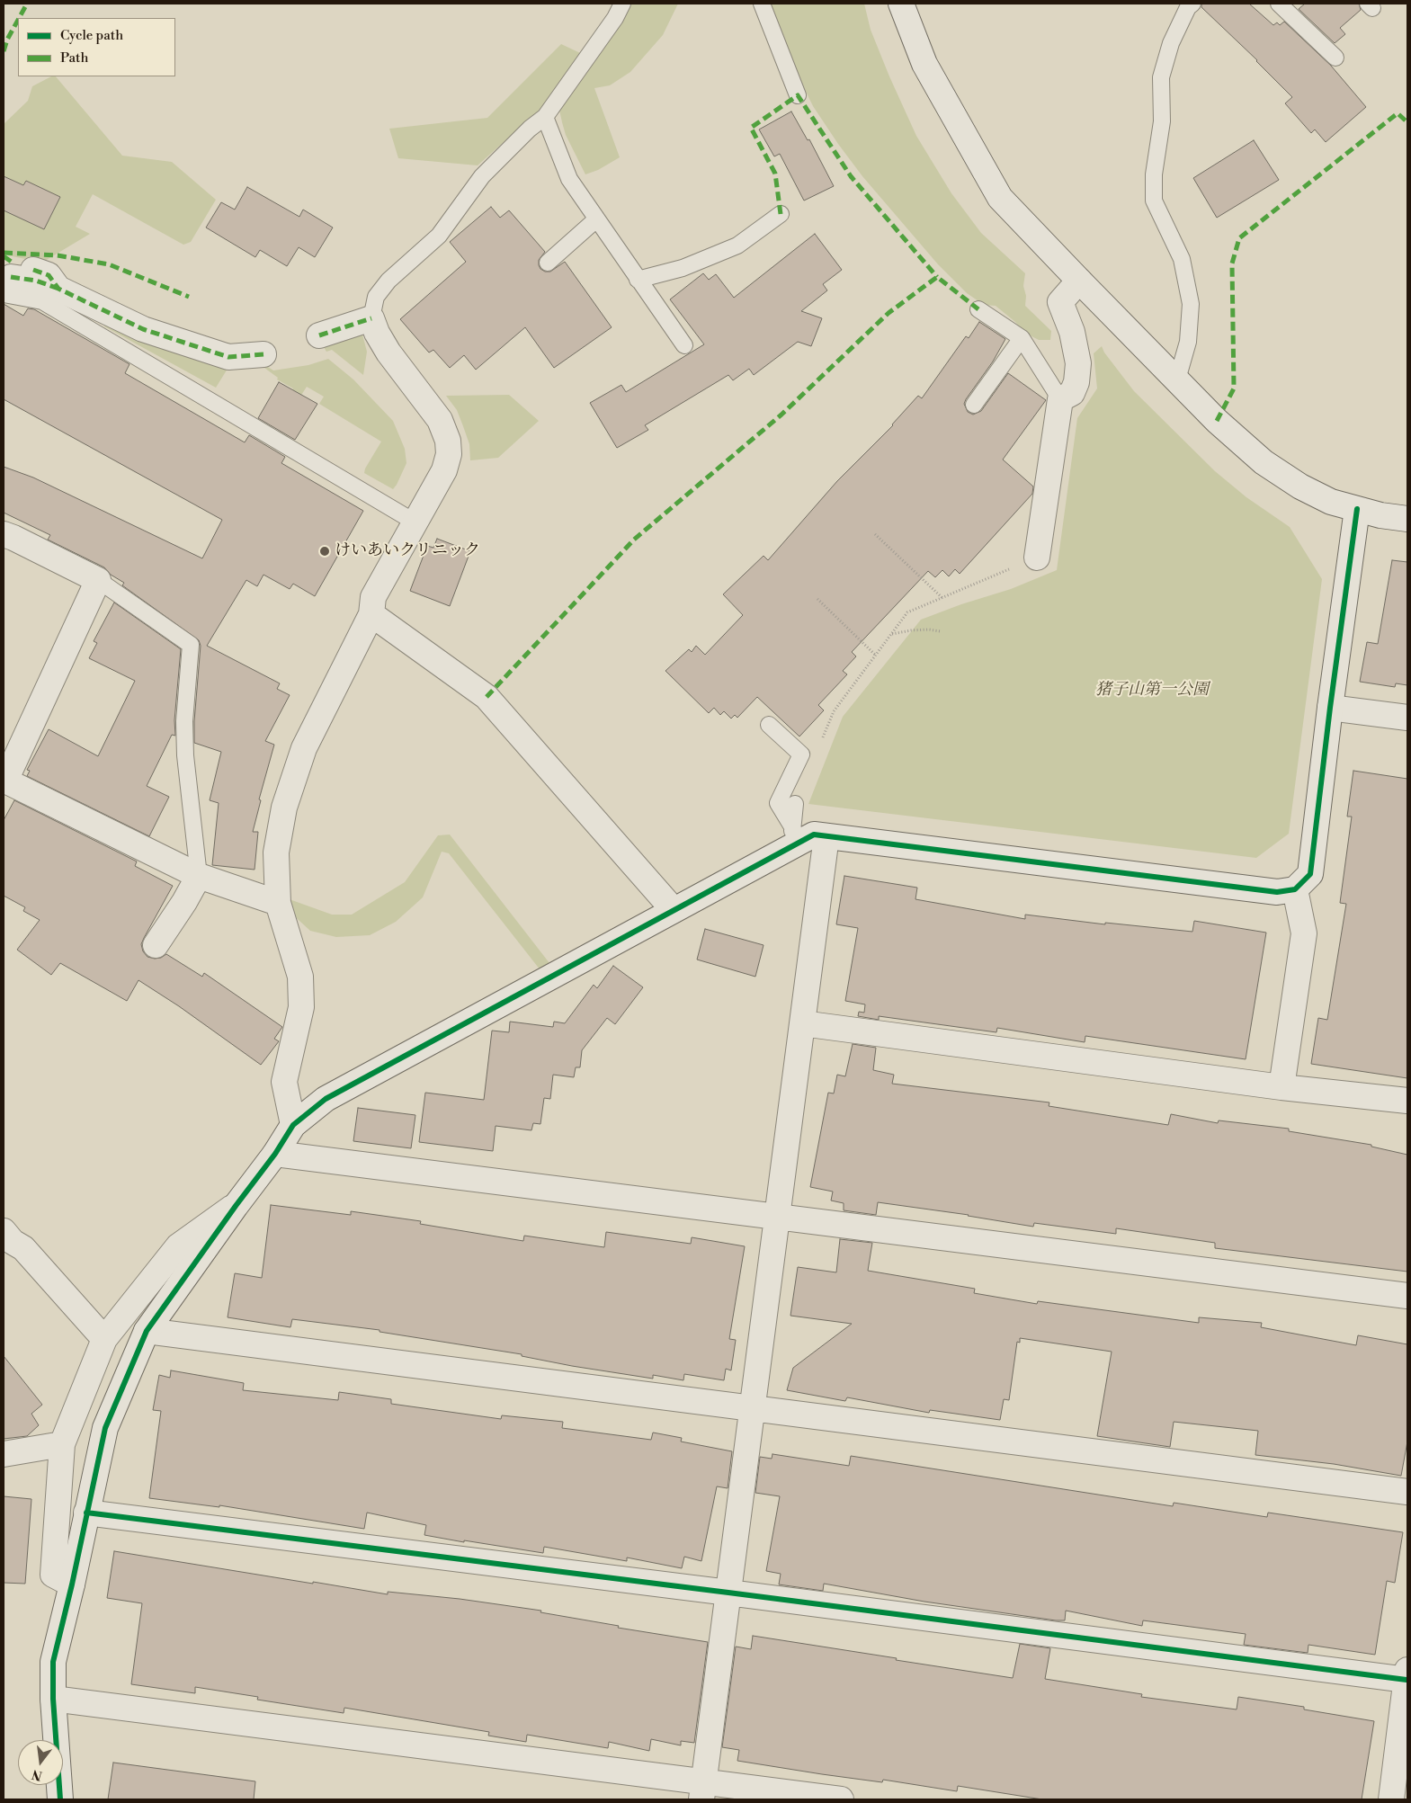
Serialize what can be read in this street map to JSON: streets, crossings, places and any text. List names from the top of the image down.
{
  "parks": ["猪子山第一公園"],
  "places": ["けいあいクリニック"],
  "legend": ["Cycle path", "Path"],
  "north": "bottom"
}
